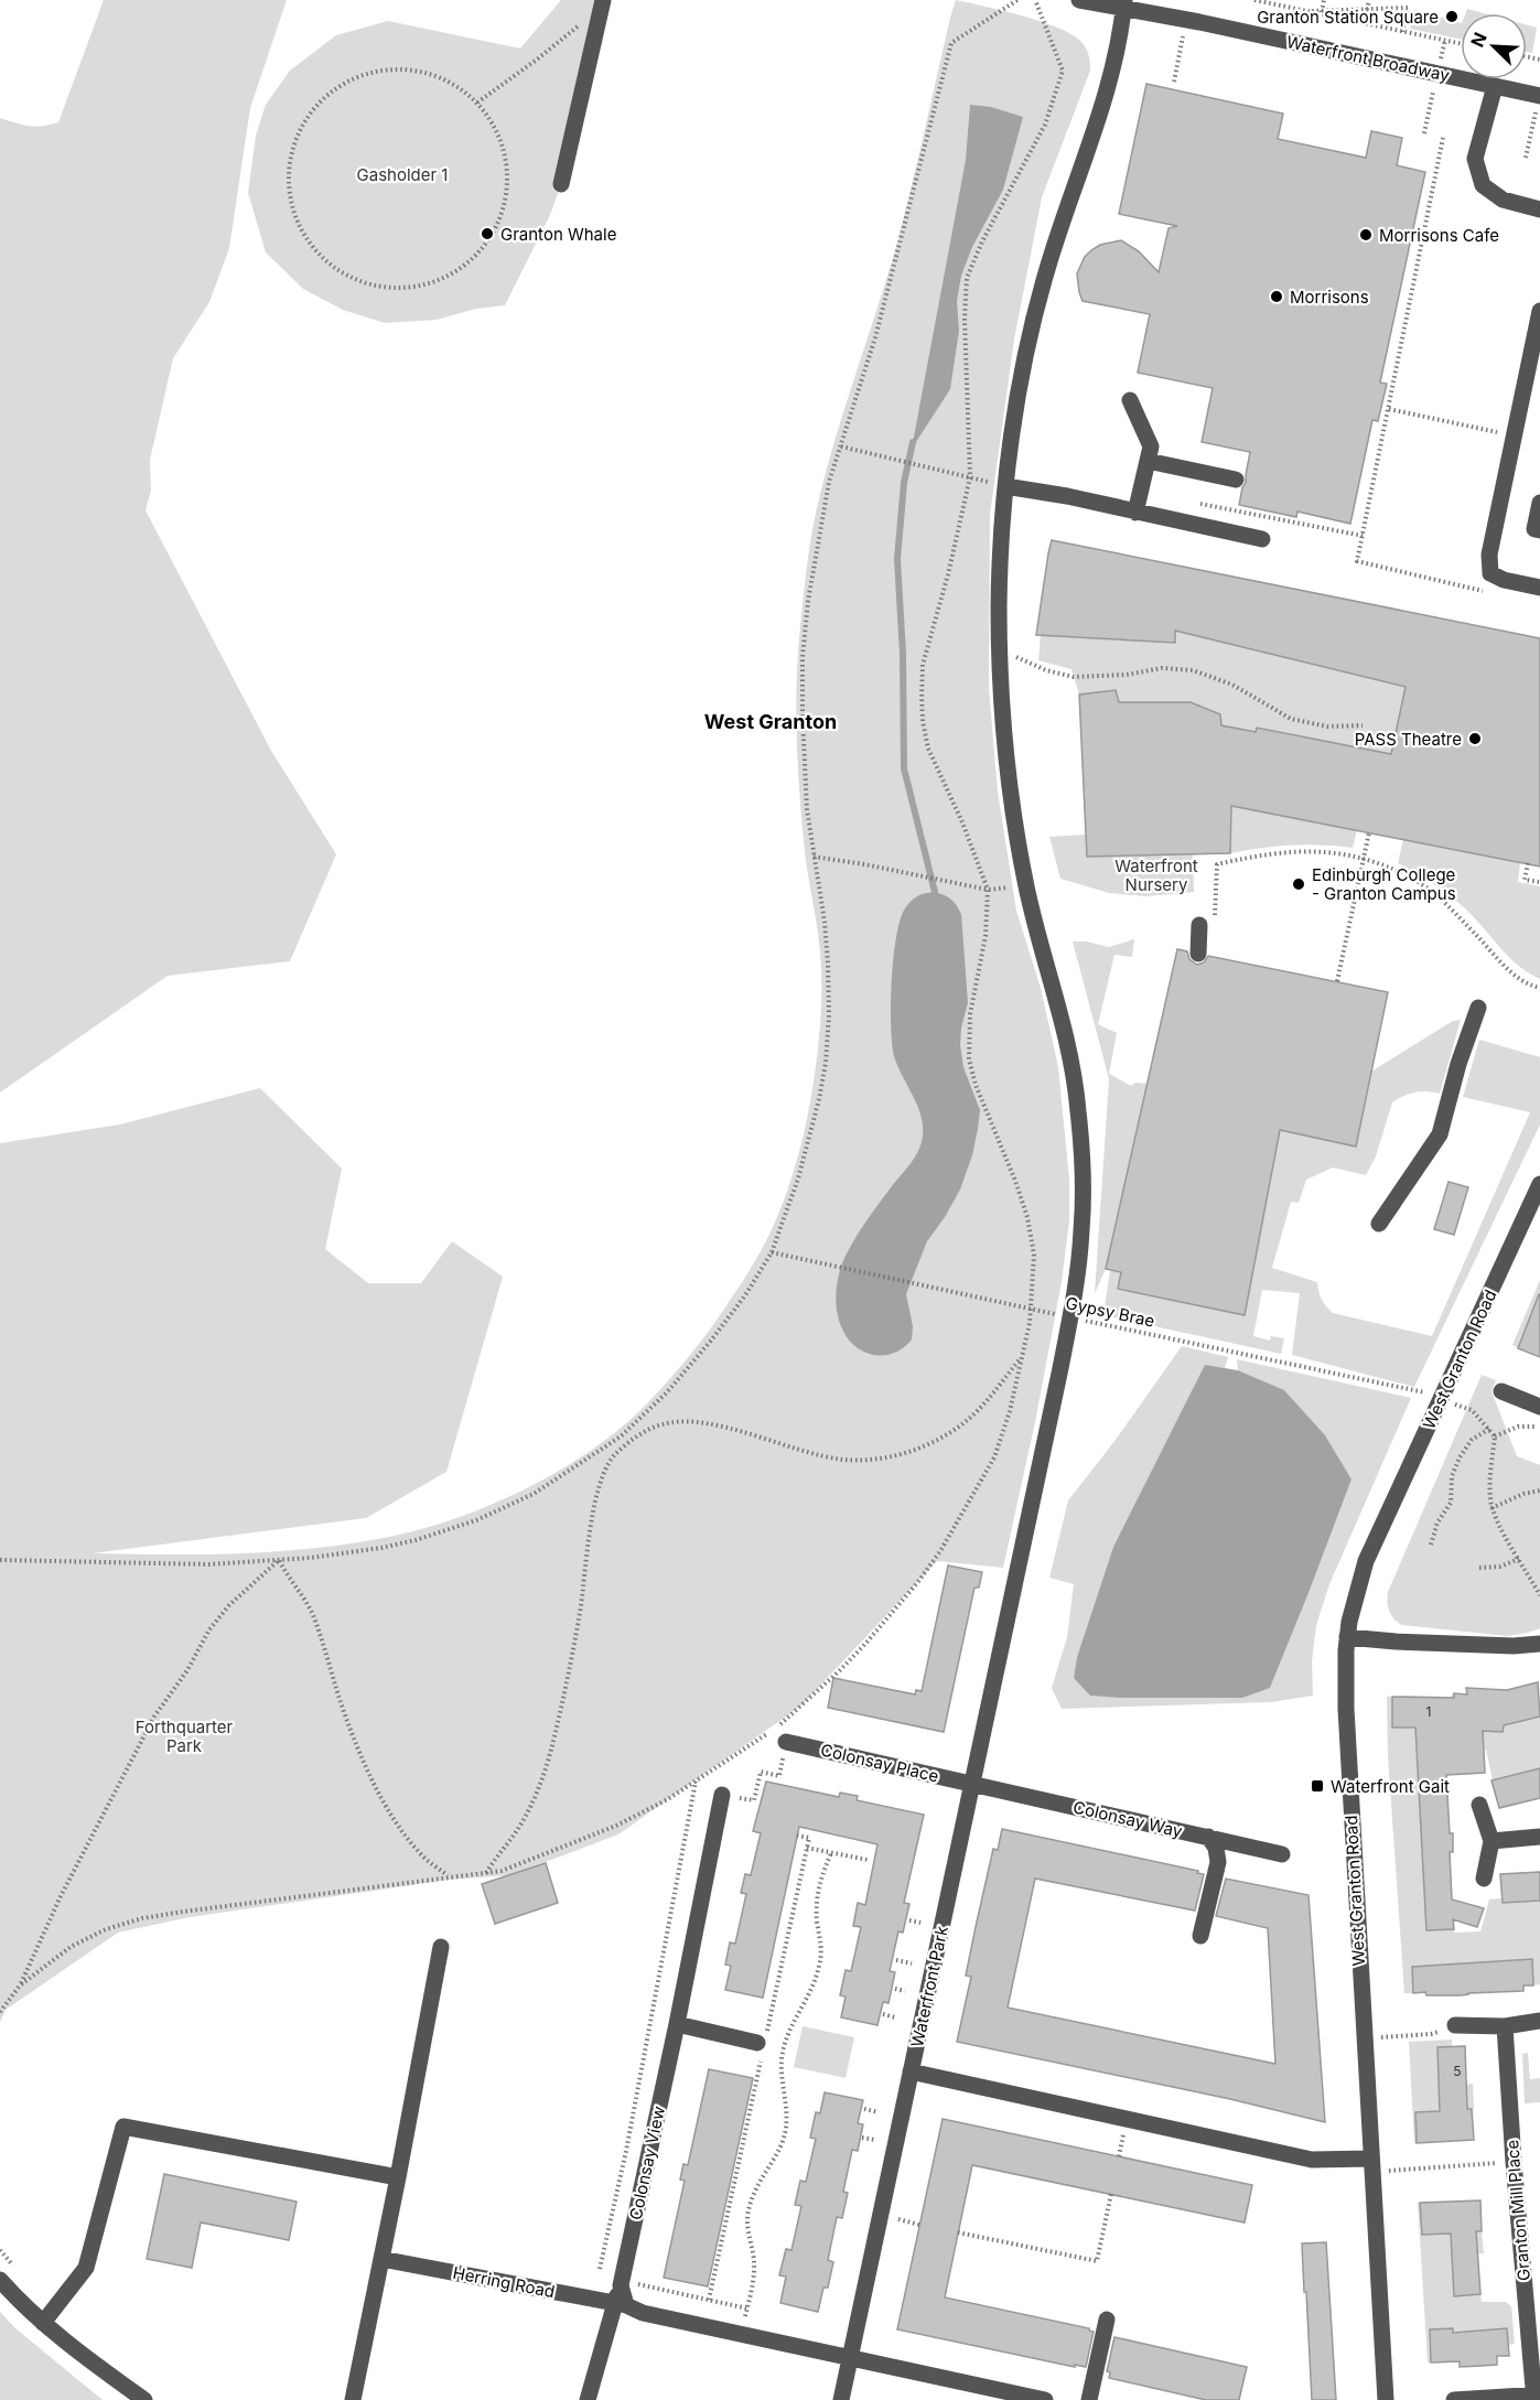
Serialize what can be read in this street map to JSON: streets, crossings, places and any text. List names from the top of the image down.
{
  "streets": {
    "street": [
      "Waterfront Broadway",
      "West Granton Road",
      "Colonsay Place",
      "Colonsay Way",
      "Waterfront Park",
      "Colonsay View",
      "Granton Mill Place",
      "Herring Road"
    ],
    "path": ["Gypsy Brae"]
  },
  "crossings": [
    ["Waterfront Broadway", "Waterfront Park"],
    ["Gypsy Brae", "West Granton Road"],
    ["Gypsy Brae", "Waterfront Park"],
    ["Colonsay Place", "Colonsay Way"],
    ["Colonsay Place", "Waterfront Park"],
    ["Colonsay Way", "Waterfront Park"],
    ["Colonsay View", "Herring Road"]
  ],
  "districts": ["West Granton"],
  "parks": ["Gasholder 1", "Waterfront Nursery", "Forthquarter Park"],
  "places": {
    "other": [
      "Granton Station Square",
      "Granton Whale",
      "Morrisons Cafe",
      "Morrisons",
      "PASS Theatre",
      "Edinburgh College - Granton Campus"
    ],
    "transit": ["Waterfront Gait"]
  },
  "house_numbers": ["1", "5"],
  "north": "top left"
}
